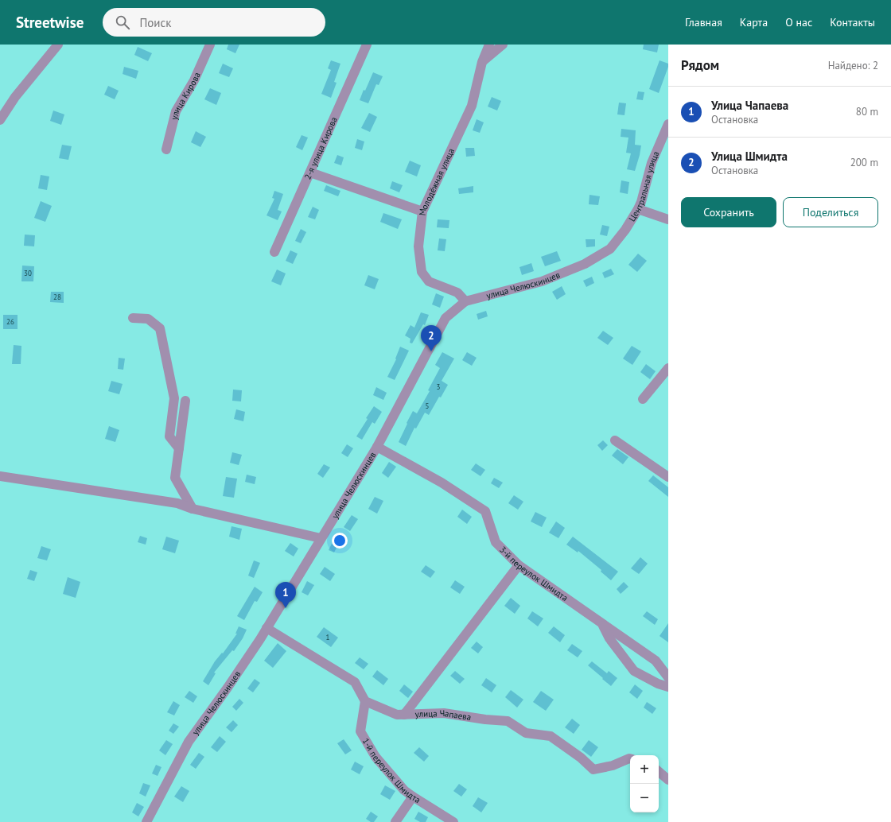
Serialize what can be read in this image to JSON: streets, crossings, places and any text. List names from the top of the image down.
{
  "streets": {
    "street": [
      "улица Кирова",
      "2-я улица Кирова",
      "Молодёжная улица",
      "Центральная улица",
      "улица Челюскинцев",
      "3-й переулок Шмидта",
      "улица Чапаева",
      "1-й переулок Шмидта"
    ]
  },
  "crossings": [
    ["Молодёжная улица", "улица Челюскинцев"],
    ["Центральная улица", "улица Челюскинцев"],
    ["улица Челюскинцев", "3-й переулок Шмидта"],
    ["улица Чапаева", "1-й переулок Шмидта"]
  ],
  "house_numbers": [
    "30",
    "28",
    "26",
    "3",
    "5",
    "1"
  ],
  "page": {
    "header": "Streetwise",
    "search": "Поиск",
    "nav": [
      "Главная",
      "Карта",
      "О нас",
      "Контакты"
    ],
    "heading": ["Рядом", "Найдено: 2"],
    "list": [
      {
        "mark": "1",
        "name": "Улица Чапаева",
        "note": "Остановка",
        "value": "80 m"
      },
      {
        "mark": "2",
        "name": "Улица Шмидта",
        "note": "Остановка",
        "value": "200 m"
      }
    ],
    "buttons": ["Сохранить", "Поделиться"],
    "pins": ["2", "1"],
    "map_buttons": ["+", "−"]
  }
}
